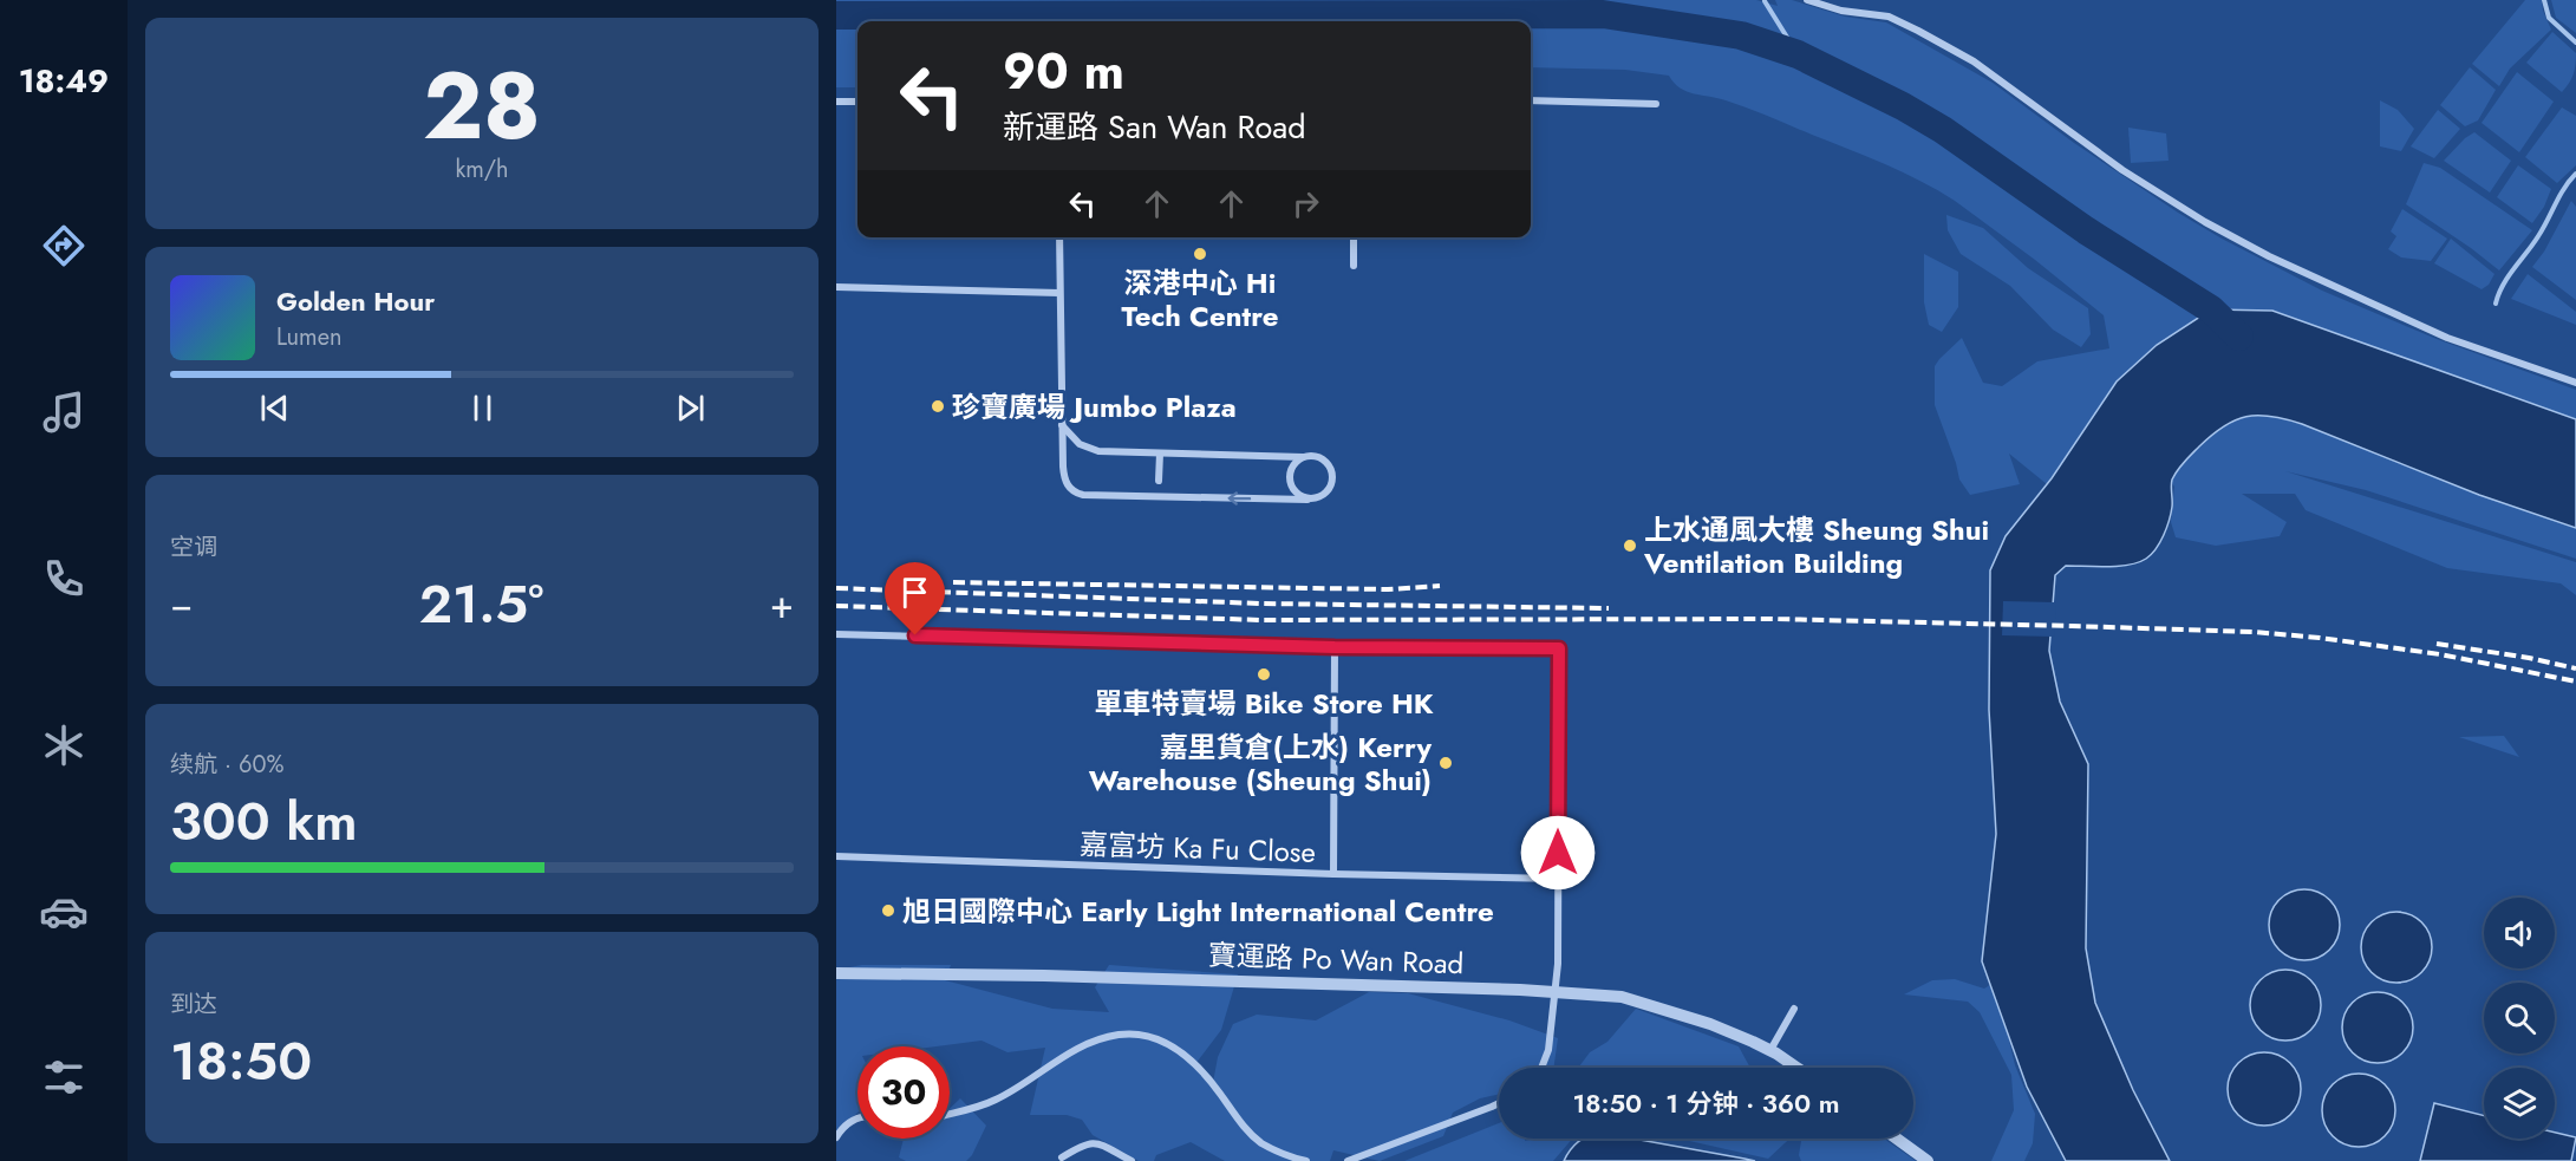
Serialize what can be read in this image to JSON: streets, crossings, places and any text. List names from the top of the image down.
{
  "streets": {
    "street": ["嘉富坊 Ka Fu Close", "寶運路 Po Wan Road"]
  },
  "places": [
    "深港中心 Hi Tech Centre",
    "珍寶廣場 Jumbo Plaza",
    "上水通風大樓 Sheung Shui Ventilation Building",
    "單車特賣場 Bike Store HK",
    "嘉里貨倉(上水) Kerry Warehouse (Sheung Shui)",
    "旭日國際中心 Early Light International Centre"
  ],
  "page": {
    "tabs": "18:49",
    "tile": [
      ["28", "km/h"],
      "空调",
      ["续航 · 60%", "300 km"],
      ["到达", "18:50"]
    ],
    "turn": ["90 m", "新運路 San Wan Road"],
    "song": ["Golden Hour", "Lumen"],
    "heat": ["−", "21.5°", "+"],
    "limit": "30",
    "trip": "18:50 · 1 分钟 · 360 m"
  }
}
